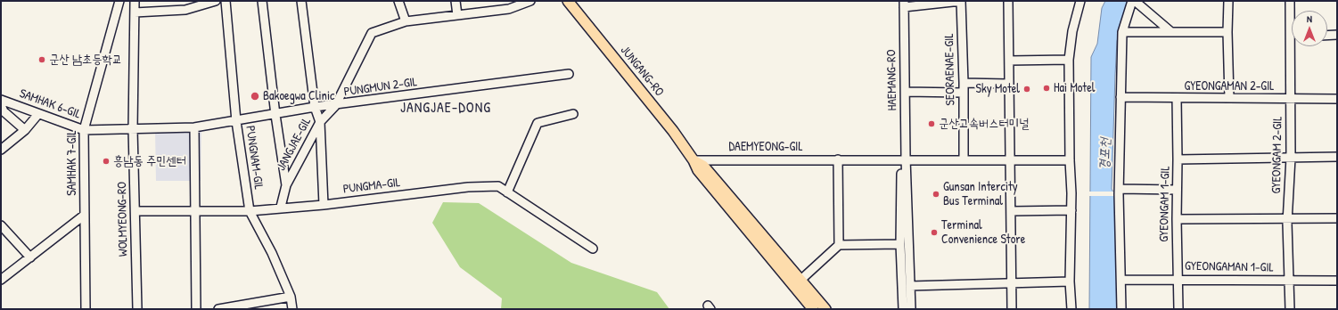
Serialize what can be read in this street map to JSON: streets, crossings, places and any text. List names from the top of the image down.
{
  "streets": {
    "main road": ["JUNGANG-RO"],
    "street": [
      "SEORAENAE-GIL",
      "HAEMANG-RO",
      "GYEONGAMAN 2-GIL",
      "PUNGMUN 2-GIL",
      "SAMHAK 6-GIL",
      "JANGJAE-GIL",
      "DAEMYEONG-GIL",
      "GYEONGAM 2-GIL",
      "PUNGNAM-GIL",
      "SAMHAK 7-GIL",
      "PUNGMA-GIL",
      "GYEONGAM 1-GIL",
      "WOLMYEONG-RO",
      "GYEONGAMAN 1-GIL"
    ]
  },
  "crossings": [
    ["SEORAENAE-GIL", "HAEMANG-RO"],
    ["JUNGANG-RO", "DAEMYEONG-GIL"],
    ["HAEMANG-RO", "DAEMYEONG-GIL"],
    ["GYEONGAMAN 2-GIL", "GYEONGAM 2-GIL"],
    ["GYEONGAMAN 2-GIL", "GYEONGAM 1-GIL"],
    ["PUNGMUN 2-GIL", "SAMHAK 6-GIL"],
    ["PUNGMUN 2-GIL", "JANGJAE-GIL"],
    ["PUNGMUN 2-GIL", "PUNGNAM-GIL"],
    ["PUNGMUN 2-GIL", "WOLMYEONG-RO"],
    ["SAMHAK 6-GIL", "SAMHAK 7-GIL"],
    ["SAMHAK 6-GIL", "WOLMYEONG-RO"],
    ["JANGJAE-GIL", "PUNGMA-GIL"],
    ["GYEONGAM 2-GIL", "GYEONGAMAN 1-GIL"],
    ["PUNGNAM-GIL", "PUNGMA-GIL"],
    ["PUNGMA-GIL", "WOLMYEONG-RO"],
    ["GYEONGAM 1-GIL", "GYEONGAMAN 1-GIL"]
  ],
  "districts": ["JANGJAE-DONG"],
  "water": ["경포천"],
  "places": [
    "군산 남초등학교",
    "Hai Motel",
    "Sky Motel",
    "Bakoegwa Clinic",
    "군산고속버스터미널",
    "흥남동 주민센터",
    "Gunsan Intercity Bus Terminal",
    "Terminal Convenience Store"
  ],
  "north": "top"
}
